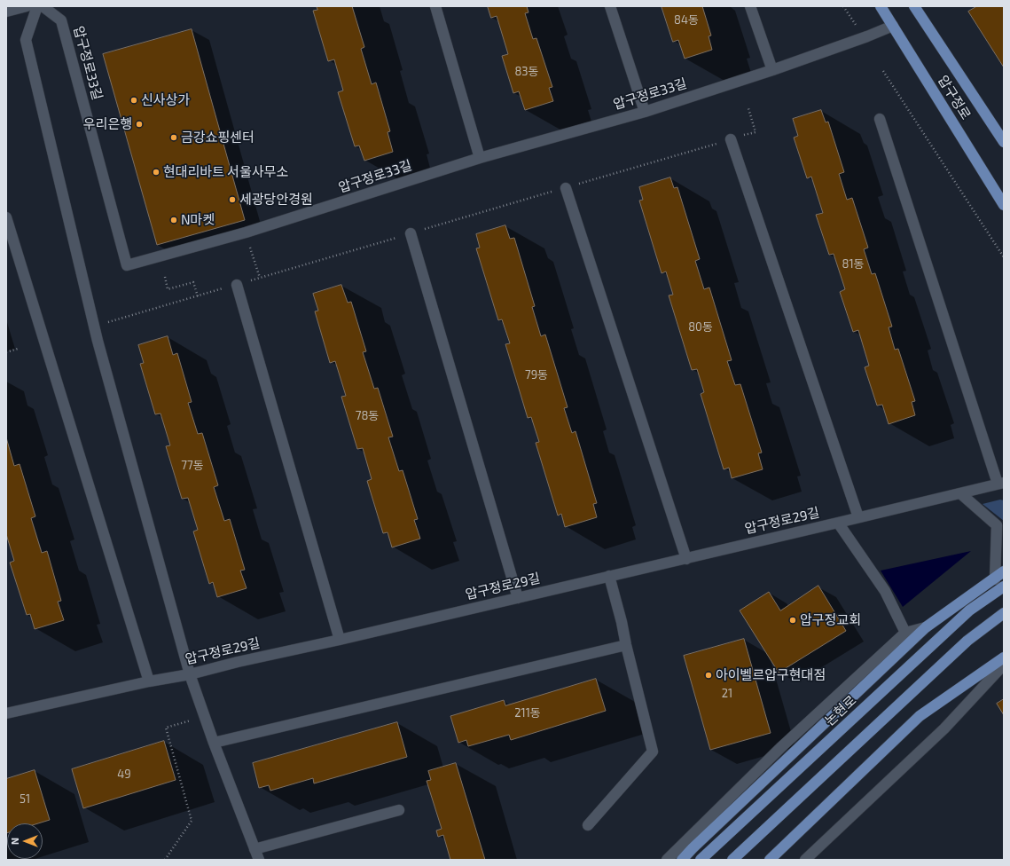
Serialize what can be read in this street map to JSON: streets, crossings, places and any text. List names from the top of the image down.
{
  "streets": {
    "main road": ["압구정로", "논현로"],
    "street": ["압구정로33길", "압구정로29길"]
  },
  "crossings": [
    ["압구정로33길", "압구정로"]
  ],
  "places": [
    "신사상가",
    "우리은행",
    "금강쇼핑센터",
    "현대리바트 서울사무소",
    "세광당안경원",
    "N마켓",
    "압구정교회",
    "아이벨르압구현대점"
  ],
  "house_numbers": [
    "84동",
    "83동",
    "81동",
    "80동",
    "79동",
    "78동",
    "77동",
    "21",
    "211동",
    "49",
    "51"
  ],
  "north": "left"
}
